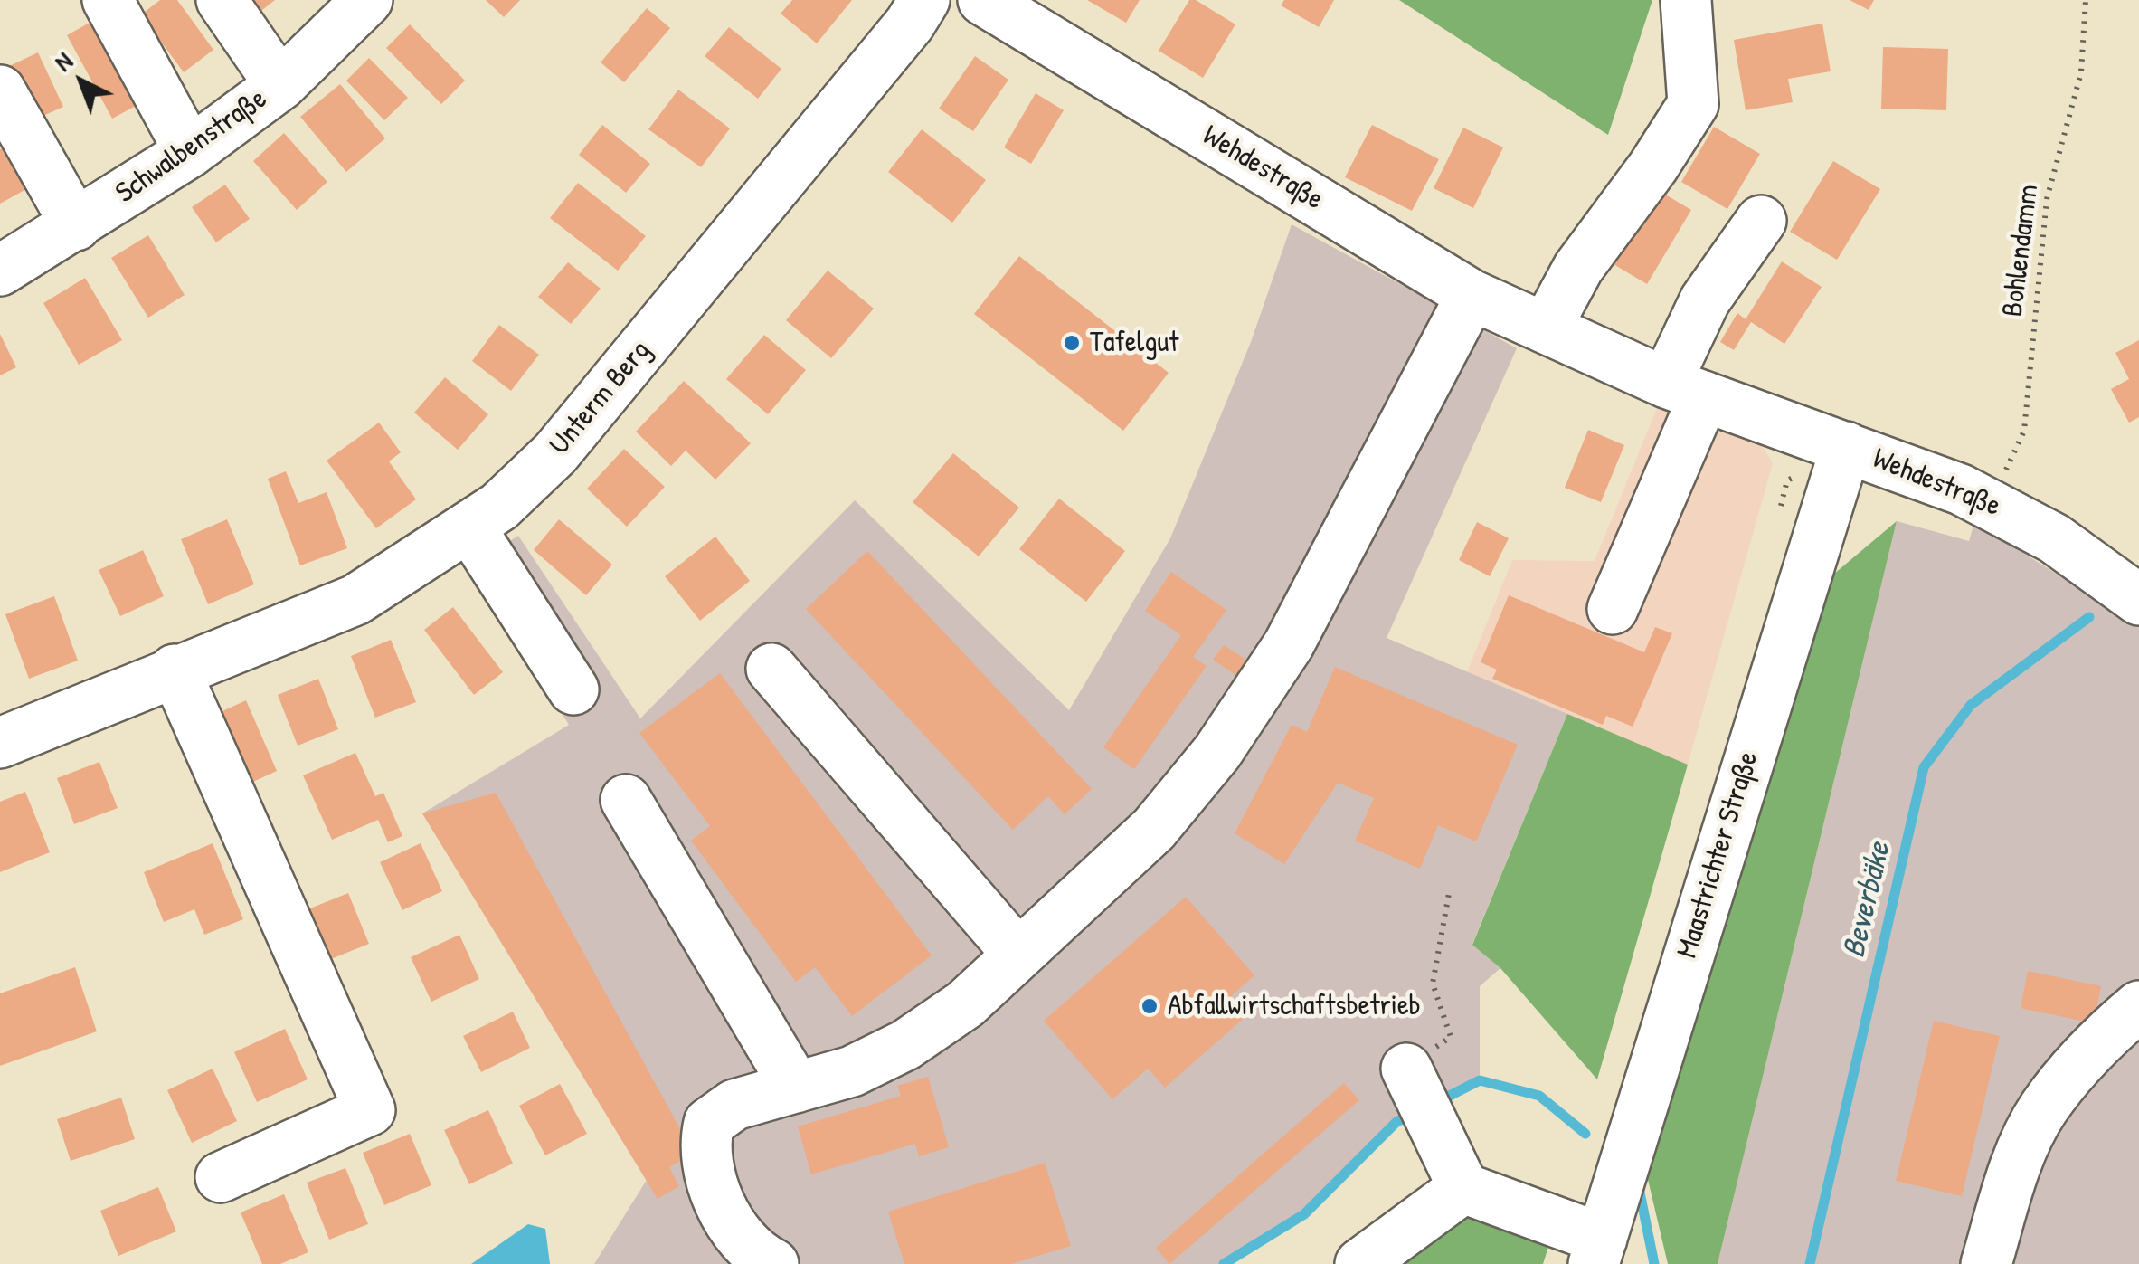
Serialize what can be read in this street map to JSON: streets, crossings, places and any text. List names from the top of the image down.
{
  "streets": {
    "street": [
      "Schwalbenstraße",
      "Wehdestraße",
      "Unterm Berg",
      "Maastrichter Straße"
    ],
    "path": ["Bohlendamm"]
  },
  "crossings": [
    ["Wehdestraße", "Bohlendamm"],
    ["Wehdestraße", "Maastrichter Straße"]
  ],
  "water": ["Beverbäke"],
  "places": ["Tafelgut", "Abfallwirtschaftsbetrieb"],
  "north": "top left"
}
